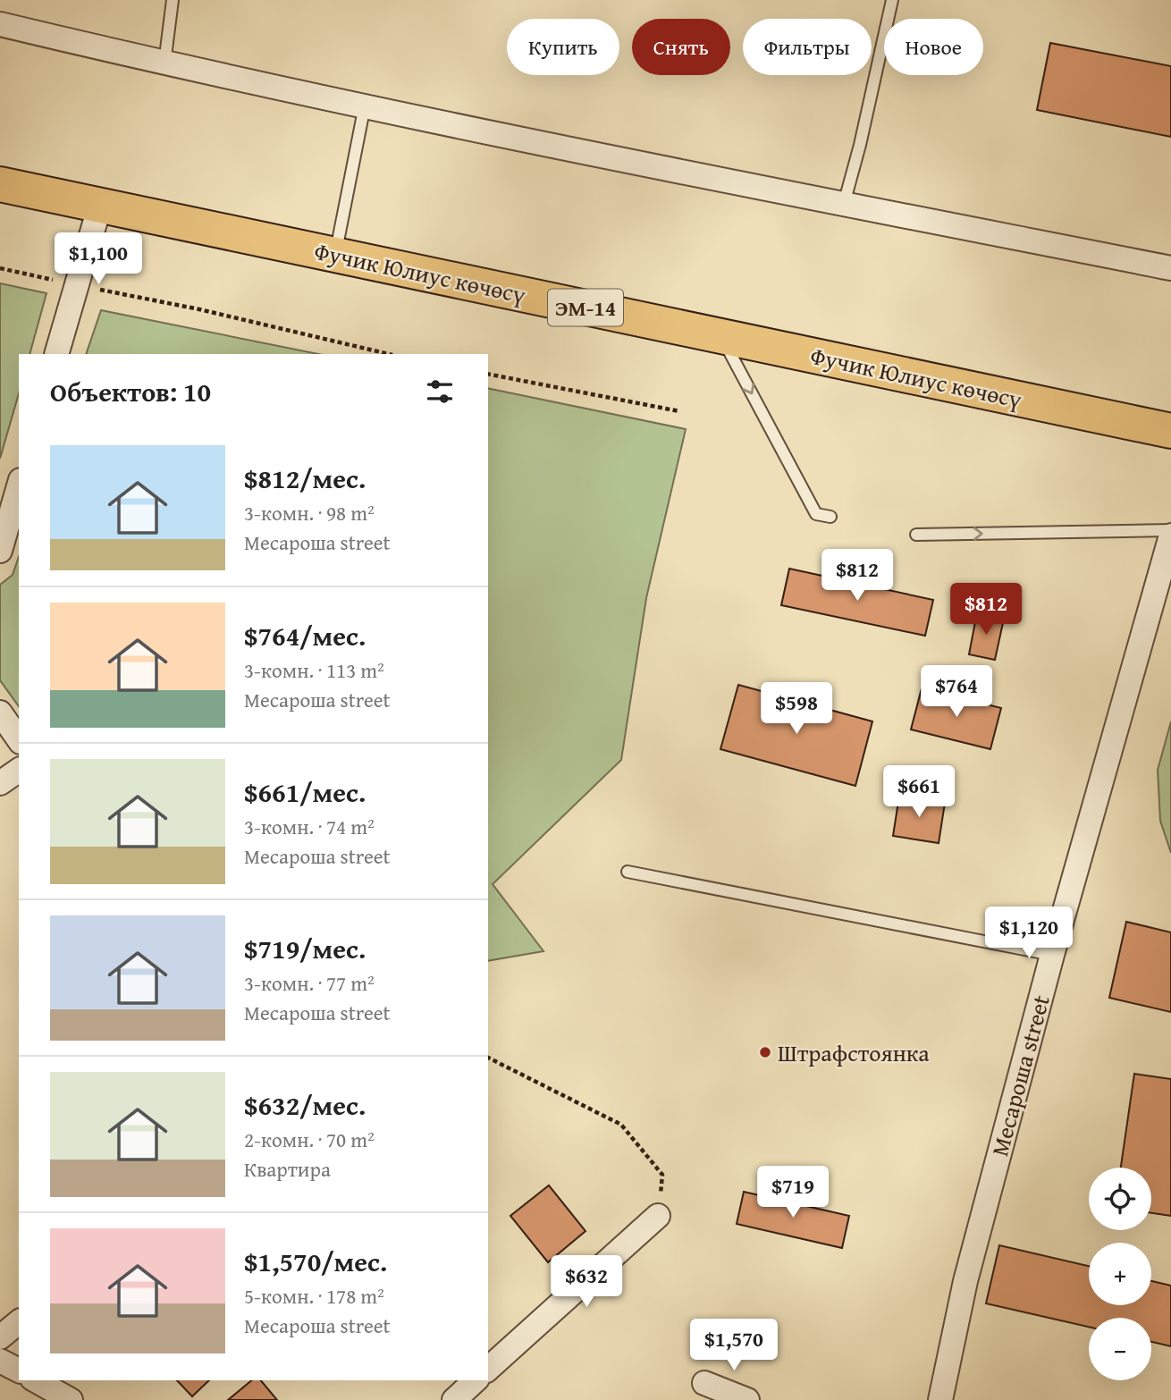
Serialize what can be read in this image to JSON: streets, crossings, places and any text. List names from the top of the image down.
{
  "streets": {
    "main road": ["Фучик Юлиус көчөсү", "ЭМ-14"],
    "street": ["Месароша street"]
  },
  "places": ["Штрафстоянка"],
  "page": {
    "chip": [
      "Купить",
      "Снять",
      "Фильтры",
      "Новое"
    ],
    "price": [
      "$1,100",
      "$812",
      "$812",
      "$764",
      "$598",
      "$661",
      "$1,120",
      "$719",
      "$632",
      "$1,570"
    ],
    "heading": "Объектов: 10",
    "list": [
      {
        "name": "$812/мес.",
        "note": "3-комн. · 98 m² · Месароша street"
      },
      {
        "name": "$764/мес.",
        "note": "3-комн. · 113 m² · Месароша street"
      },
      {
        "name": "$661/мес.",
        "note": "3-комн. · 74 m² · Месароша street"
      },
      {
        "name": "$719/мес.",
        "note": "3-комн. · 77 m² · Месароша street"
      },
      {
        "name": "$632/мес.",
        "note": "2-комн. · 70 m² · Квартира"
      },
      {
        "name": "$1,570/мес.",
        "note": "5-комн. · 178 m² · Месароша street"
      }
    ],
    "map_buttons": ["+", "−"]
  }
}
